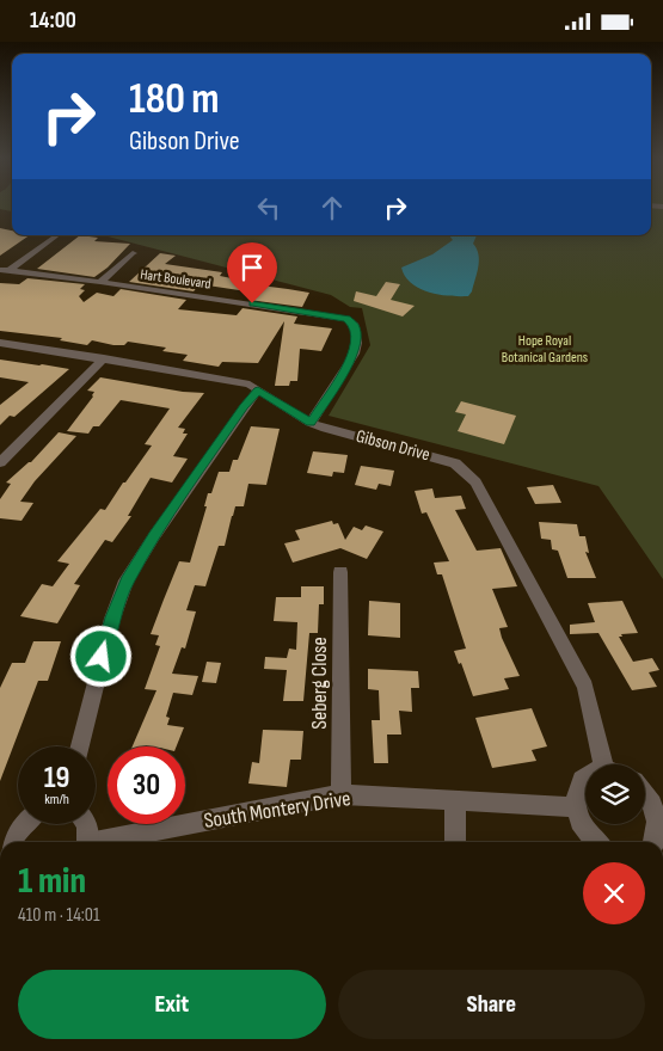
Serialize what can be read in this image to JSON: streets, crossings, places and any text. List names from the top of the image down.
{
  "streets": {
    "street": [
      "Hart Boulevard",
      "Gibson Drive",
      "Seberg Close",
      "South Montery Drive"
    ]
  },
  "crossings": [
    ["Hart Boulevard", "Gibson Drive"],
    ["Seberg Close", "South Montery Drive"]
  ],
  "parks": ["Hope Royal Botanical Gardens"],
  "page": {
    "status": "14:00",
    "turn": ["180 m", "Gibson Drive"],
    "speed": "19 km/h",
    "limit": "30",
    "heading": ["1 min", "410 m · 14:01"],
    "buttons": ["Exit", "Share"]
  }
}
